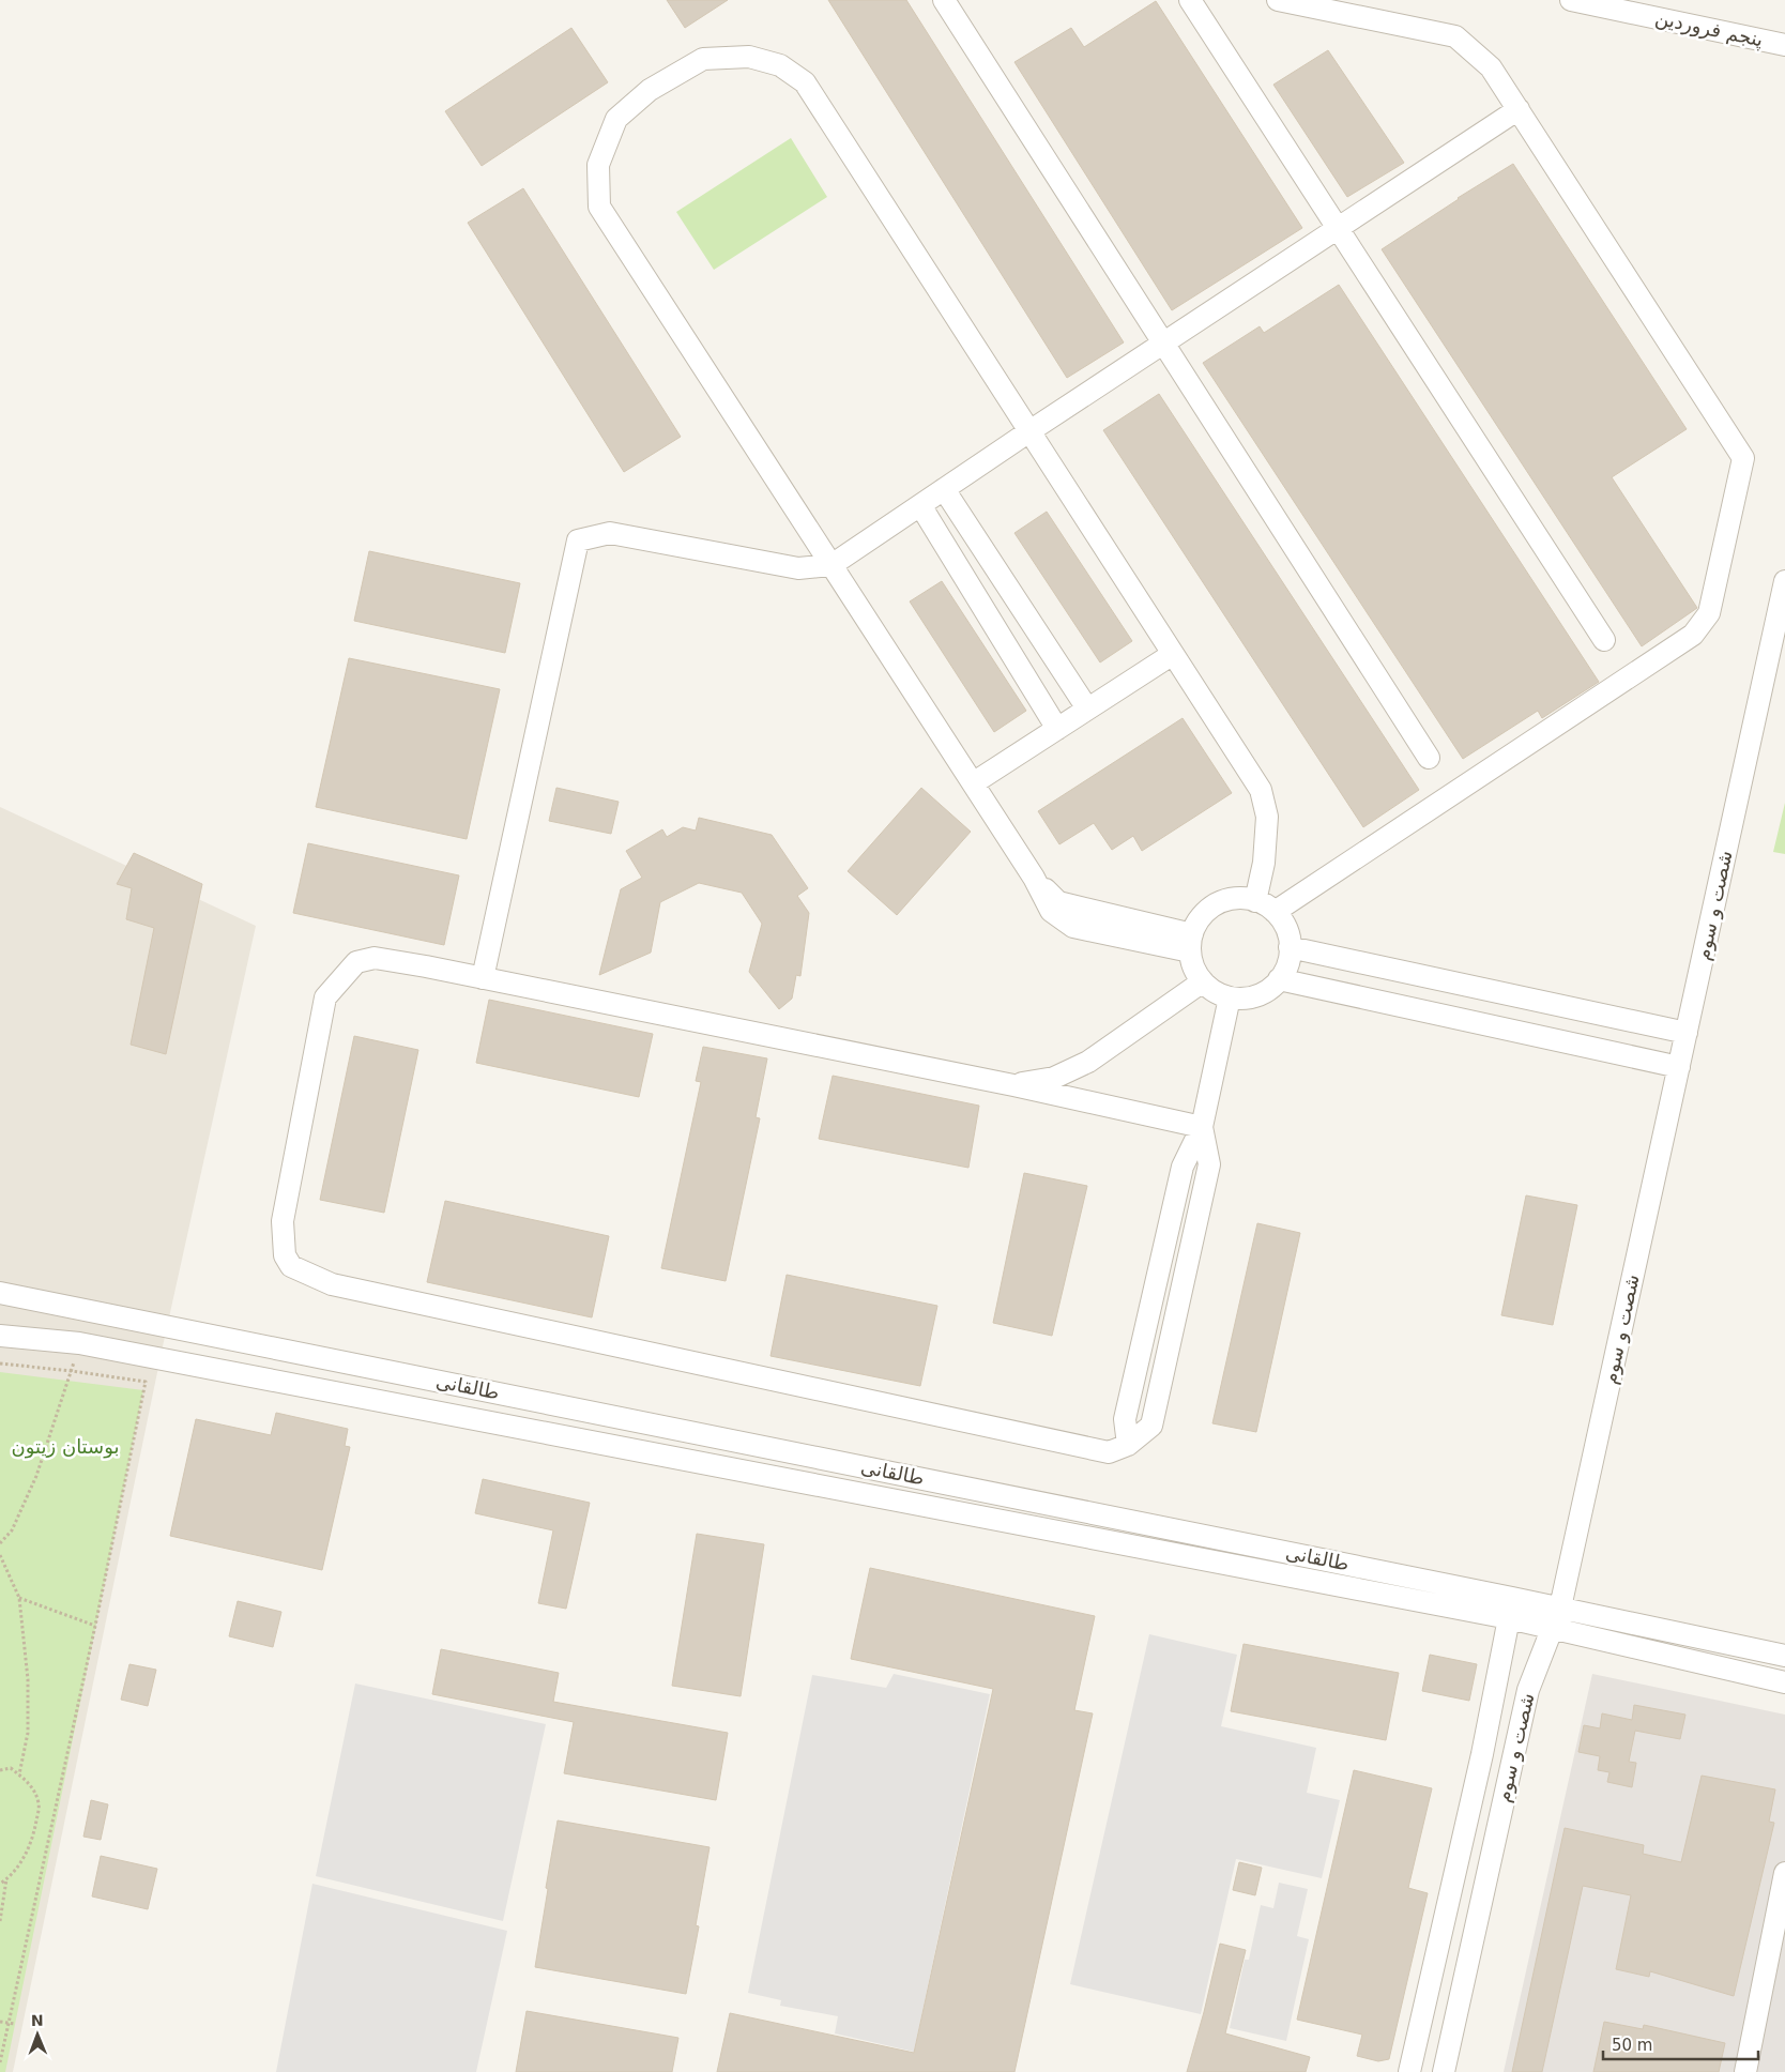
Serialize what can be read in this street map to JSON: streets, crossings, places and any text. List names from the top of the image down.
{
  "streets": {
    "street": ["پنجم فروردین", "شصت و سوم", "طالقانی"]
  },
  "crossings": [
    ["شصت و سوم", "طالقانی"]
  ],
  "parks": ["بوستان زیتون"],
  "scale_bar": "50 m",
  "north": "top"
}
